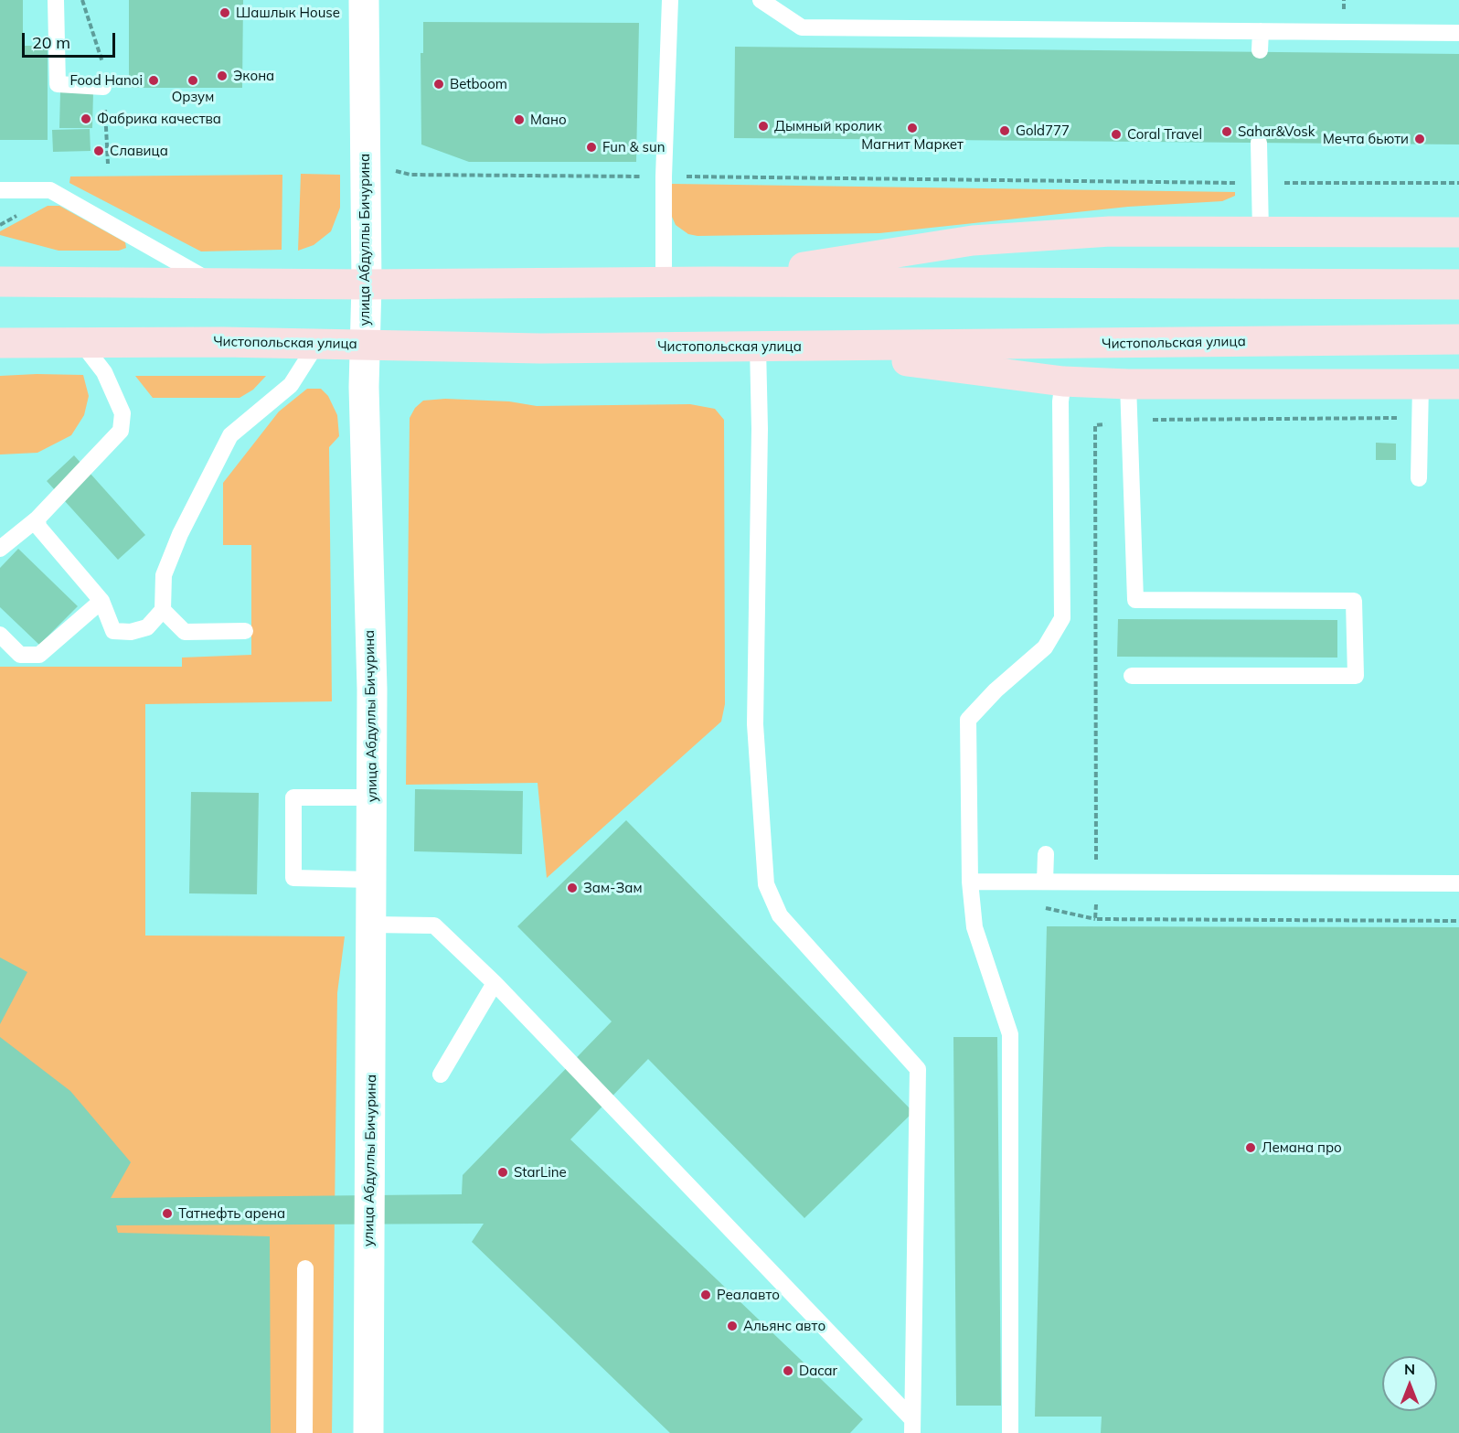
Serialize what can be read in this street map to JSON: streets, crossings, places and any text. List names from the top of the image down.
{
  "streets": {
    "main road": ["Чистопольская улица"],
    "street": ["улица Абдуллы Бичурина"]
  },
  "crossings": [
    ["улица Абдуллы Бичурина", "Чистопольская улица"]
  ],
  "places": [
    "Шашлык House",
    "Экона",
    "Food Hanoi",
    "Орзум",
    "Betboom",
    "Фабрика качества",
    "Мано",
    "Дымный кролик",
    "Магнит Маркет",
    "Gold777",
    "Sahar&Vosk",
    "Coral Travel",
    "Мечта бьюти",
    "Fun & sun",
    "Славица",
    "Зам-Зам",
    "Лемана про",
    "StarLine",
    "Татнефть арена",
    "Реалавто",
    "Альянс авто",
    "Dacar"
  ],
  "scale_bar": "20 m",
  "north": "top"
}
